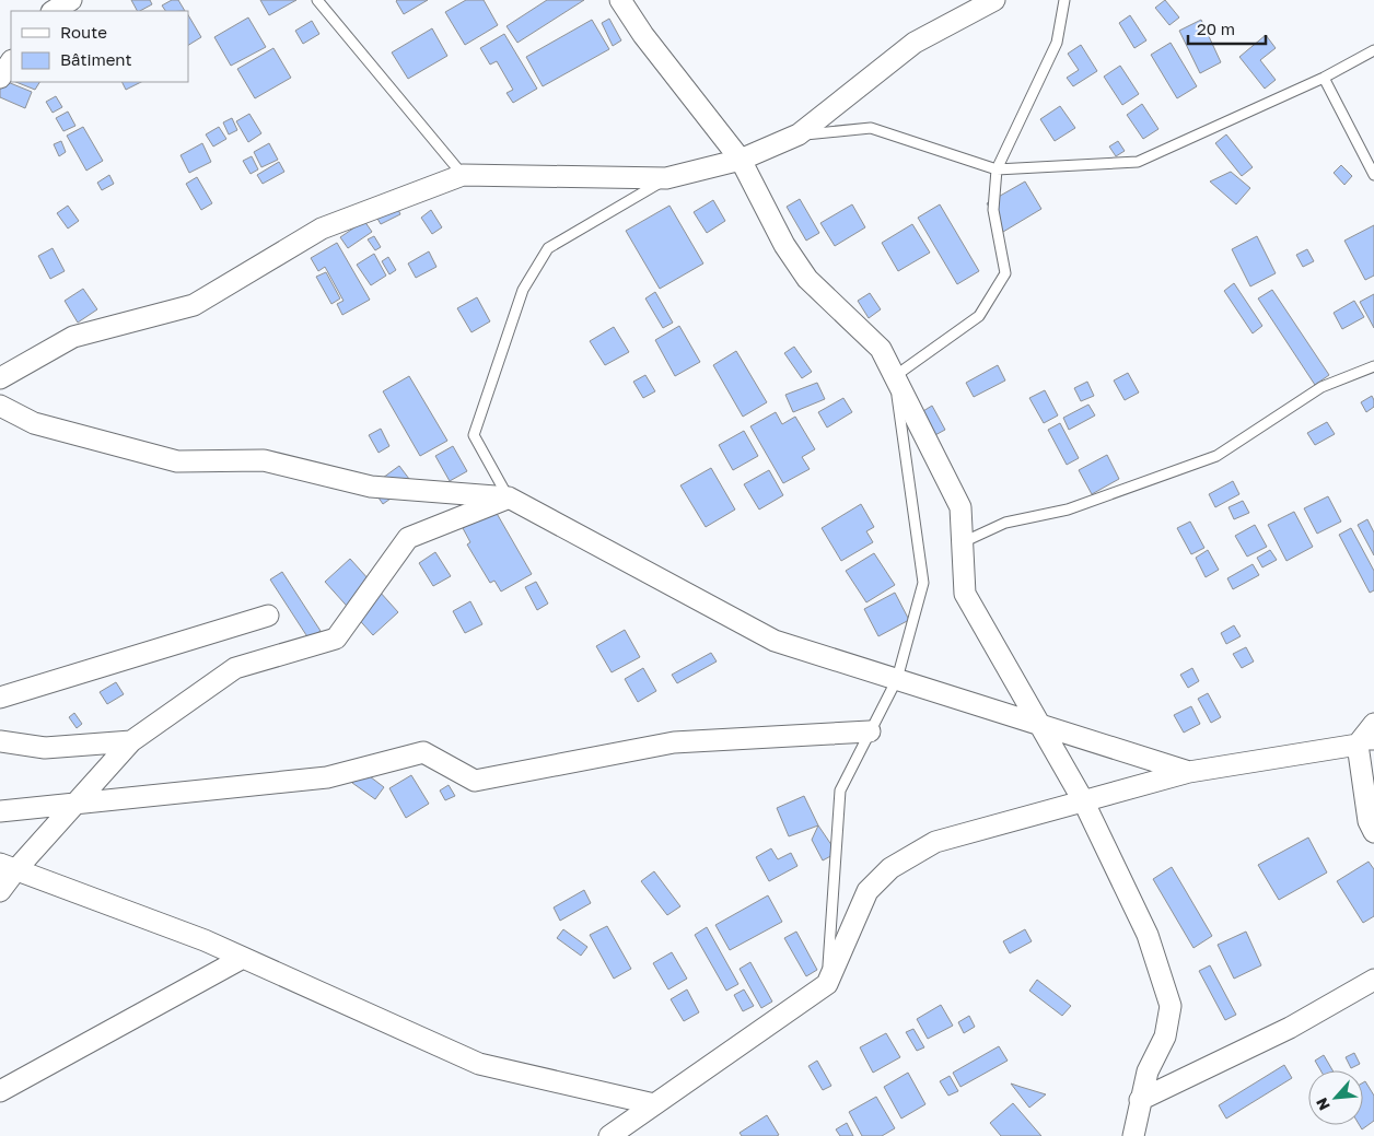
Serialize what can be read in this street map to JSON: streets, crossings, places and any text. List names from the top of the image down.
{
  "legend": ["Route", "Bâtiment"],
  "scale_bar": "20 m",
  "north": "bottom left"
}
